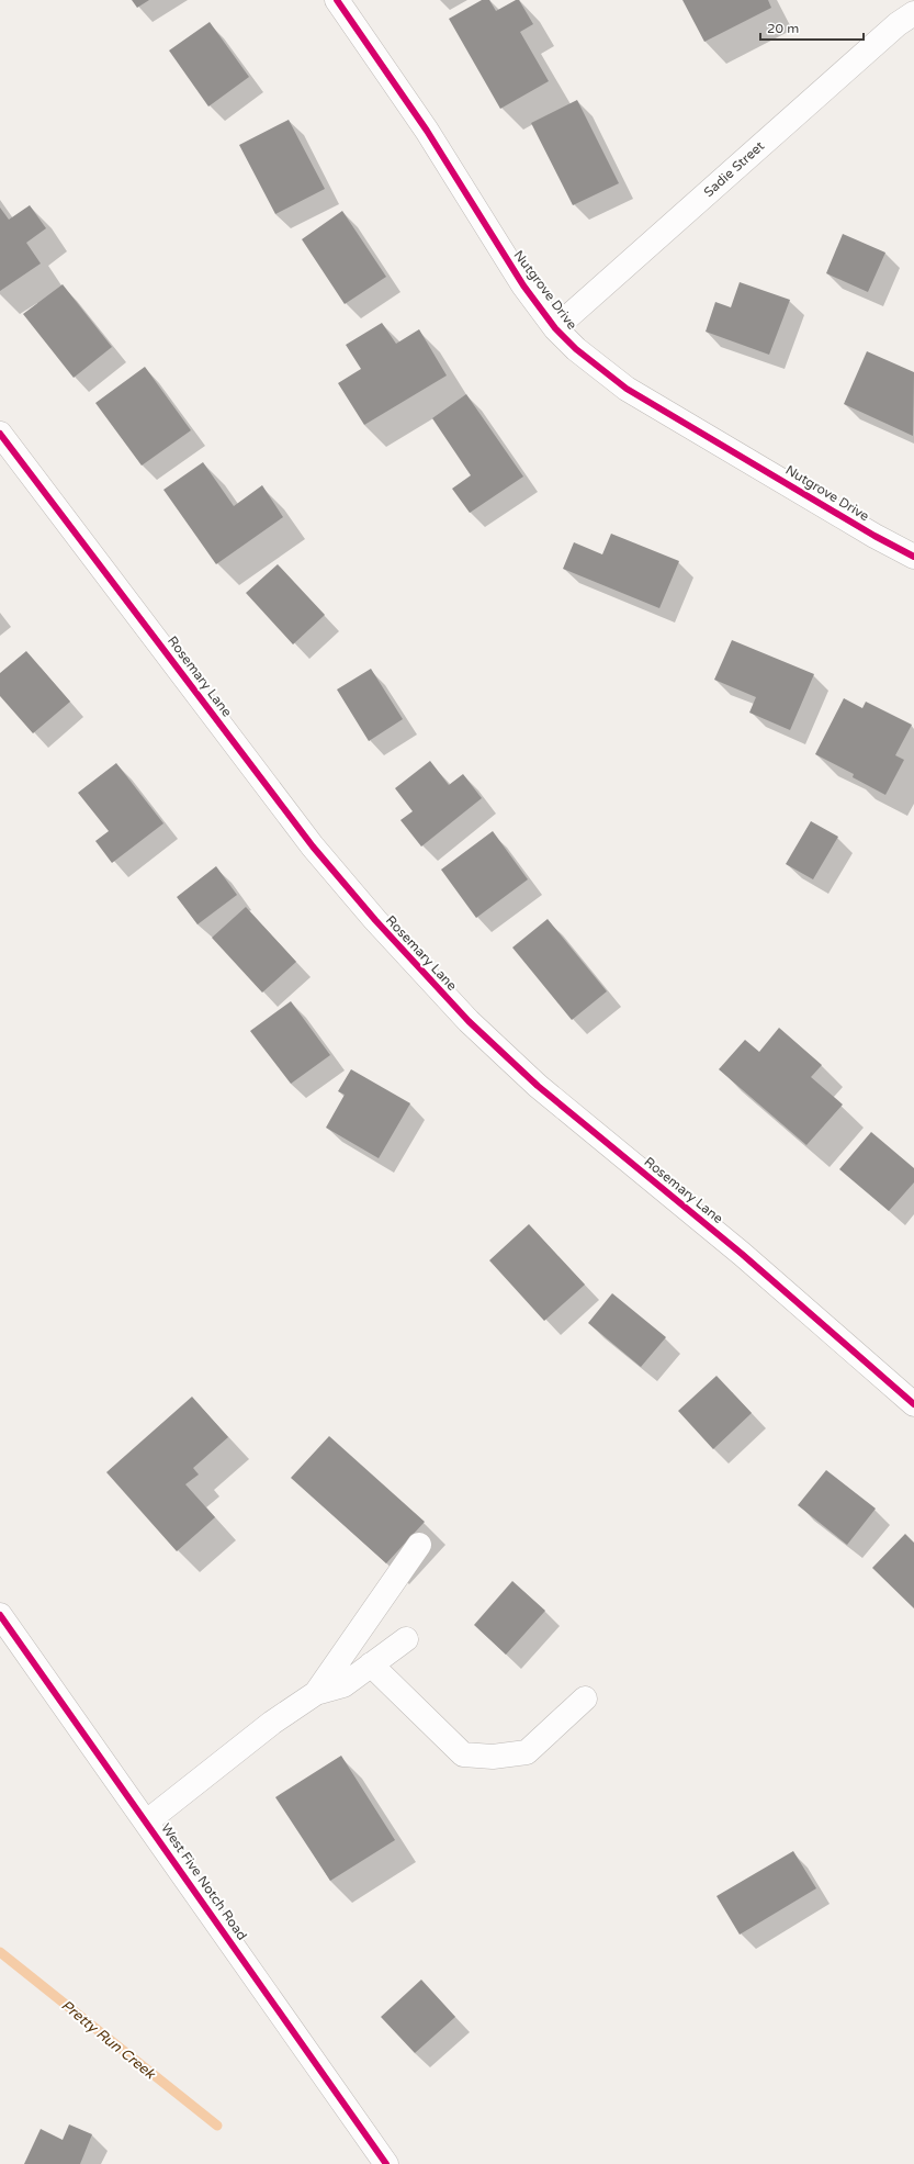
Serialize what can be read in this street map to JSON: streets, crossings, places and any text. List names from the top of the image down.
{
  "streets": {
    "street": [
      "Sadie Street",
      "Nutgrove Drive",
      "Rosemary Lane",
      "West Five Notch Road"
    ]
  },
  "crossings": [
    ["Sadie Street", "Nutgrove Drive"]
  ],
  "water": ["Pretty Run Creek"],
  "scale_bar": "20 m"
}
